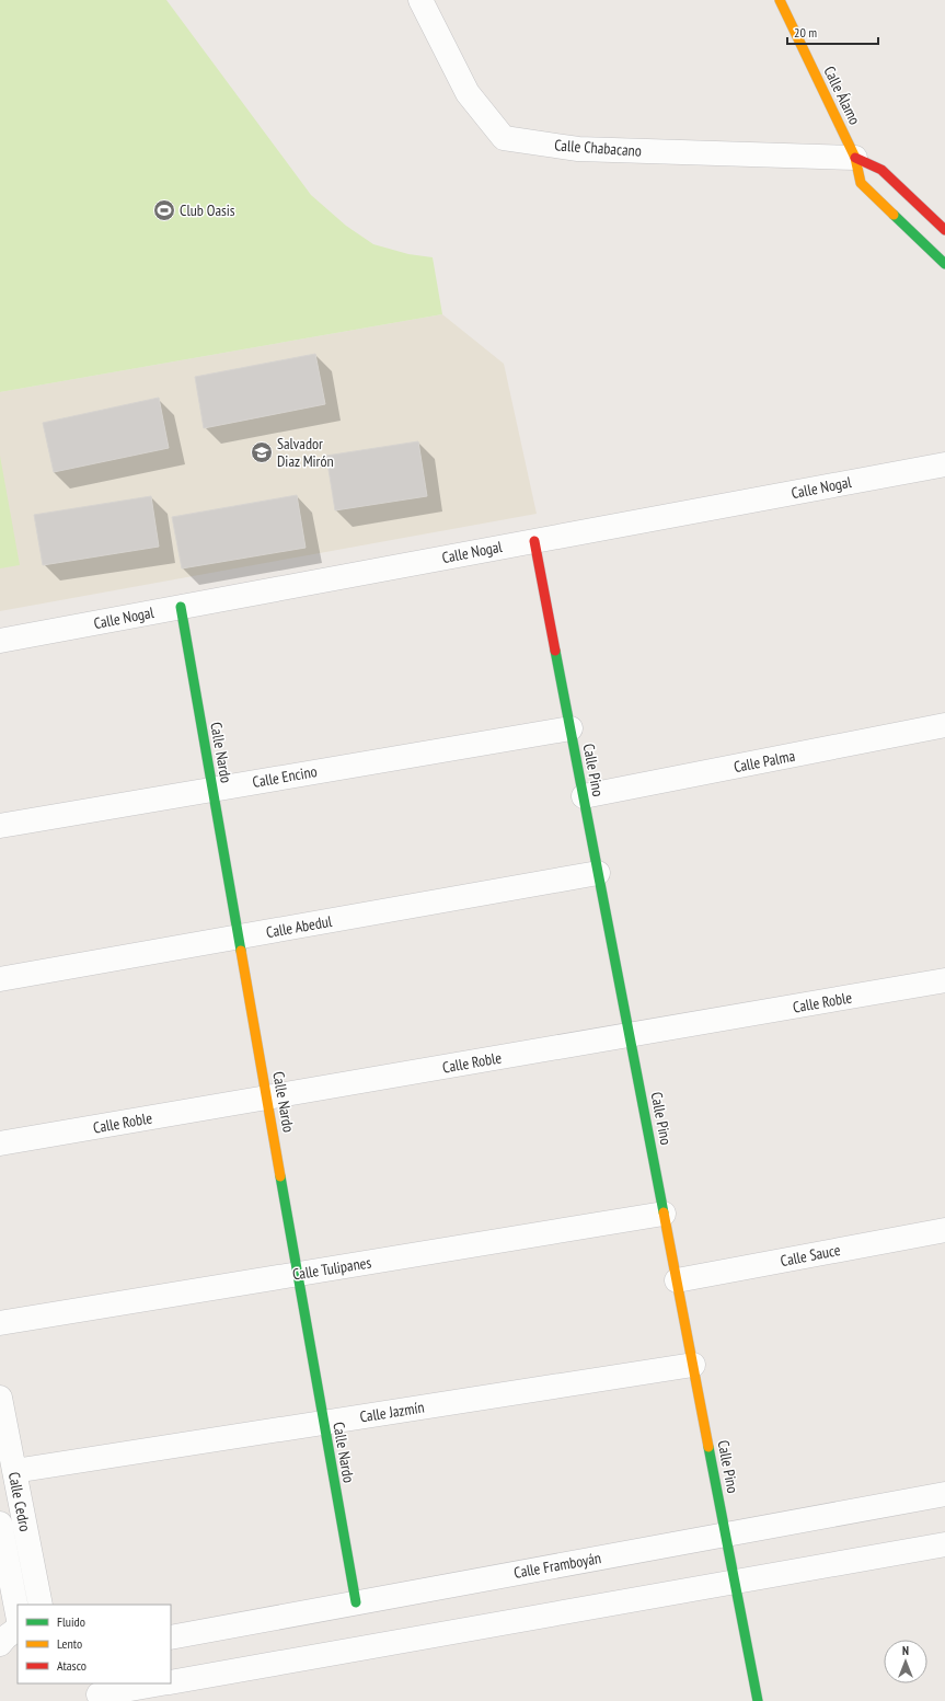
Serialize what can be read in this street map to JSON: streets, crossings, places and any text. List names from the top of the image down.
{
  "streets": {
    "street": [
      "Calle Álamo",
      "Calle Chabacano",
      "Calle Nogal",
      "Calle Nardo",
      "Calle Palma",
      "Calle Pino",
      "Calle Encino",
      "Calle Abedul",
      "Calle Roble",
      "Calle Sauce",
      "Calle Tulipanes",
      "Calle Jazmín",
      "Calle Cedro",
      "Calle Framboyán"
    ]
  },
  "crossings": [
    ["Calle Álamo", "Calle Chabacano"],
    ["Calle Nogal", "Calle Nardo"],
    ["Calle Nogal", "Calle Pino"],
    ["Calle Nardo", "Calle Encino"],
    ["Calle Nardo", "Calle Abedul"],
    ["Calle Nardo", "Calle Roble"],
    ["Calle Nardo", "Calle Tulipanes"],
    ["Calle Nardo", "Calle Jazmín"],
    ["Calle Nardo", "Calle Framboyán"],
    ["Calle Palma", "Calle Pino"],
    ["Calle Pino", "Calle Encino"],
    ["Calle Pino", "Calle Abedul"],
    ["Calle Pino", "Calle Roble"],
    ["Calle Pino", "Calle Sauce"],
    ["Calle Pino", "Calle Tulipanes"],
    ["Calle Pino", "Calle Jazmín"],
    ["Calle Pino", "Calle Framboyán"],
    ["Calle Jazmín", "Calle Cedro"]
  ],
  "places": {
    "sports": ["Club Oasis"],
    "school or university": ["Salvador Diaz Mirón"]
  },
  "legend": ["Fluido", "Lento", "Atasco"],
  "scale_bar": "20 m",
  "north": "top"
}
